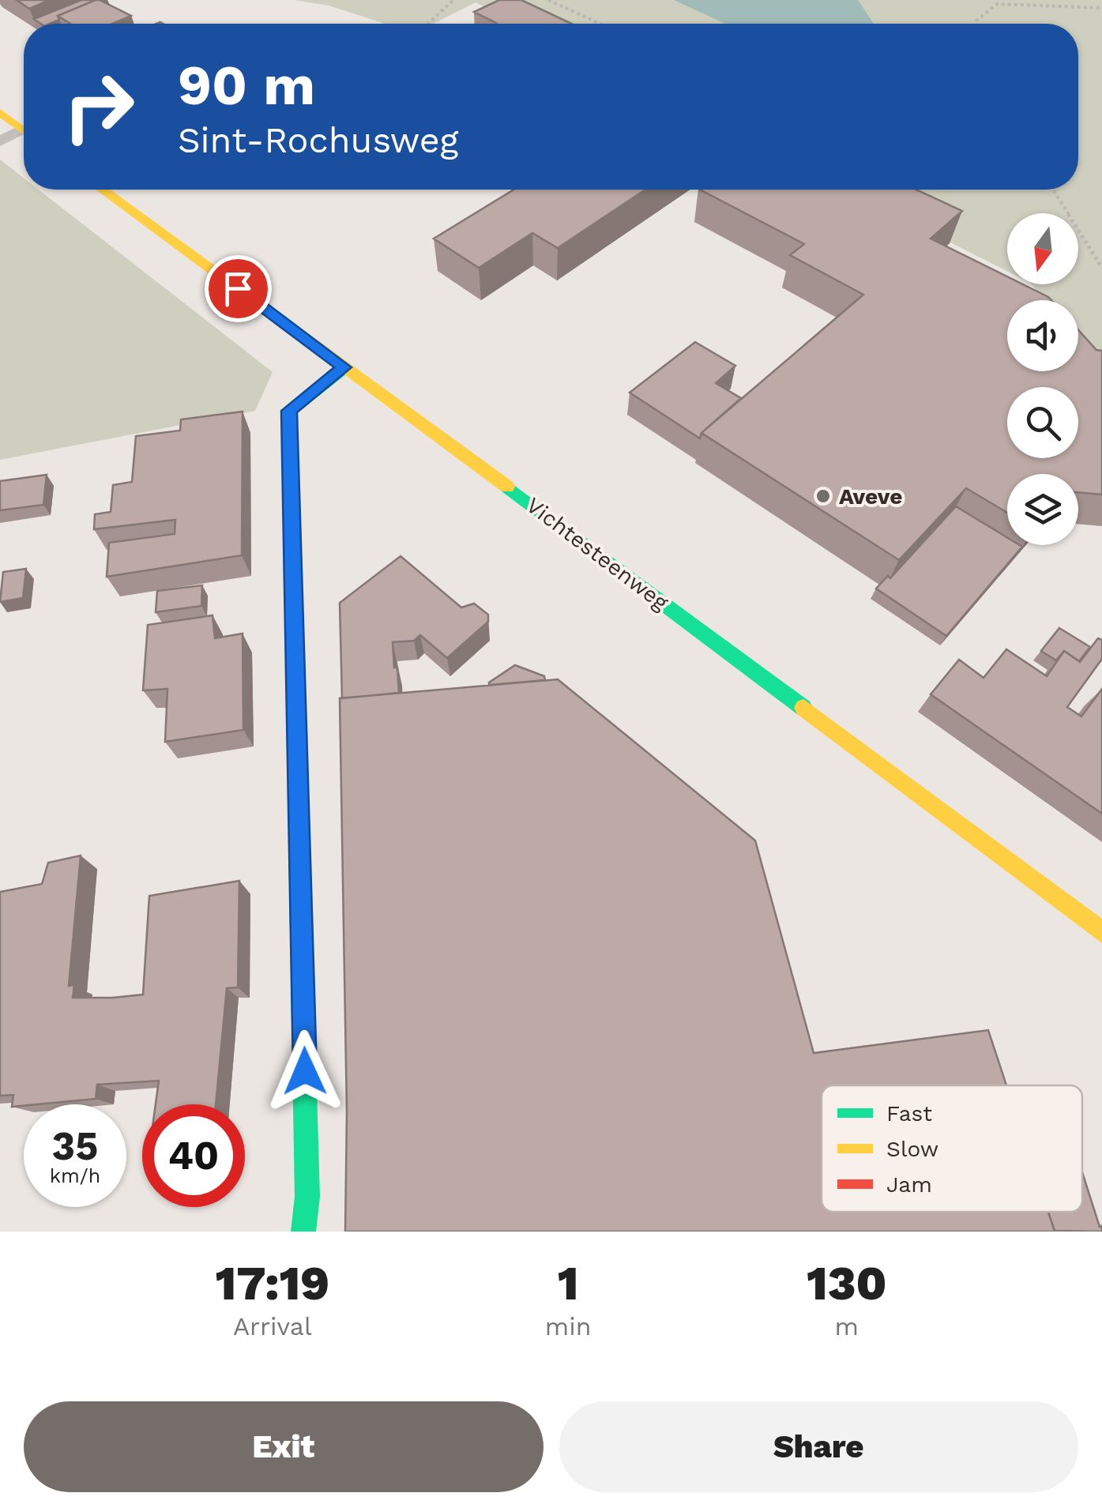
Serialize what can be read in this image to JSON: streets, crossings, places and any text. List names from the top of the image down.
{
  "streets": {
    "street": ["Vichtesteenweg"]
  },
  "places": ["Aveve"],
  "legend": ["Fast", "Slow", "Jam"],
  "north": "bottom",
  "page": {
    "turn": ["90 m", "Sint-Rochusweg"],
    "speed": "35 km/h",
    "limit": "40",
    "eta": [
      "17:19",
      "Arrival",
      "1",
      "min",
      "130",
      "m"
    ],
    "buttons": ["Exit", "Share"]
  }
}
